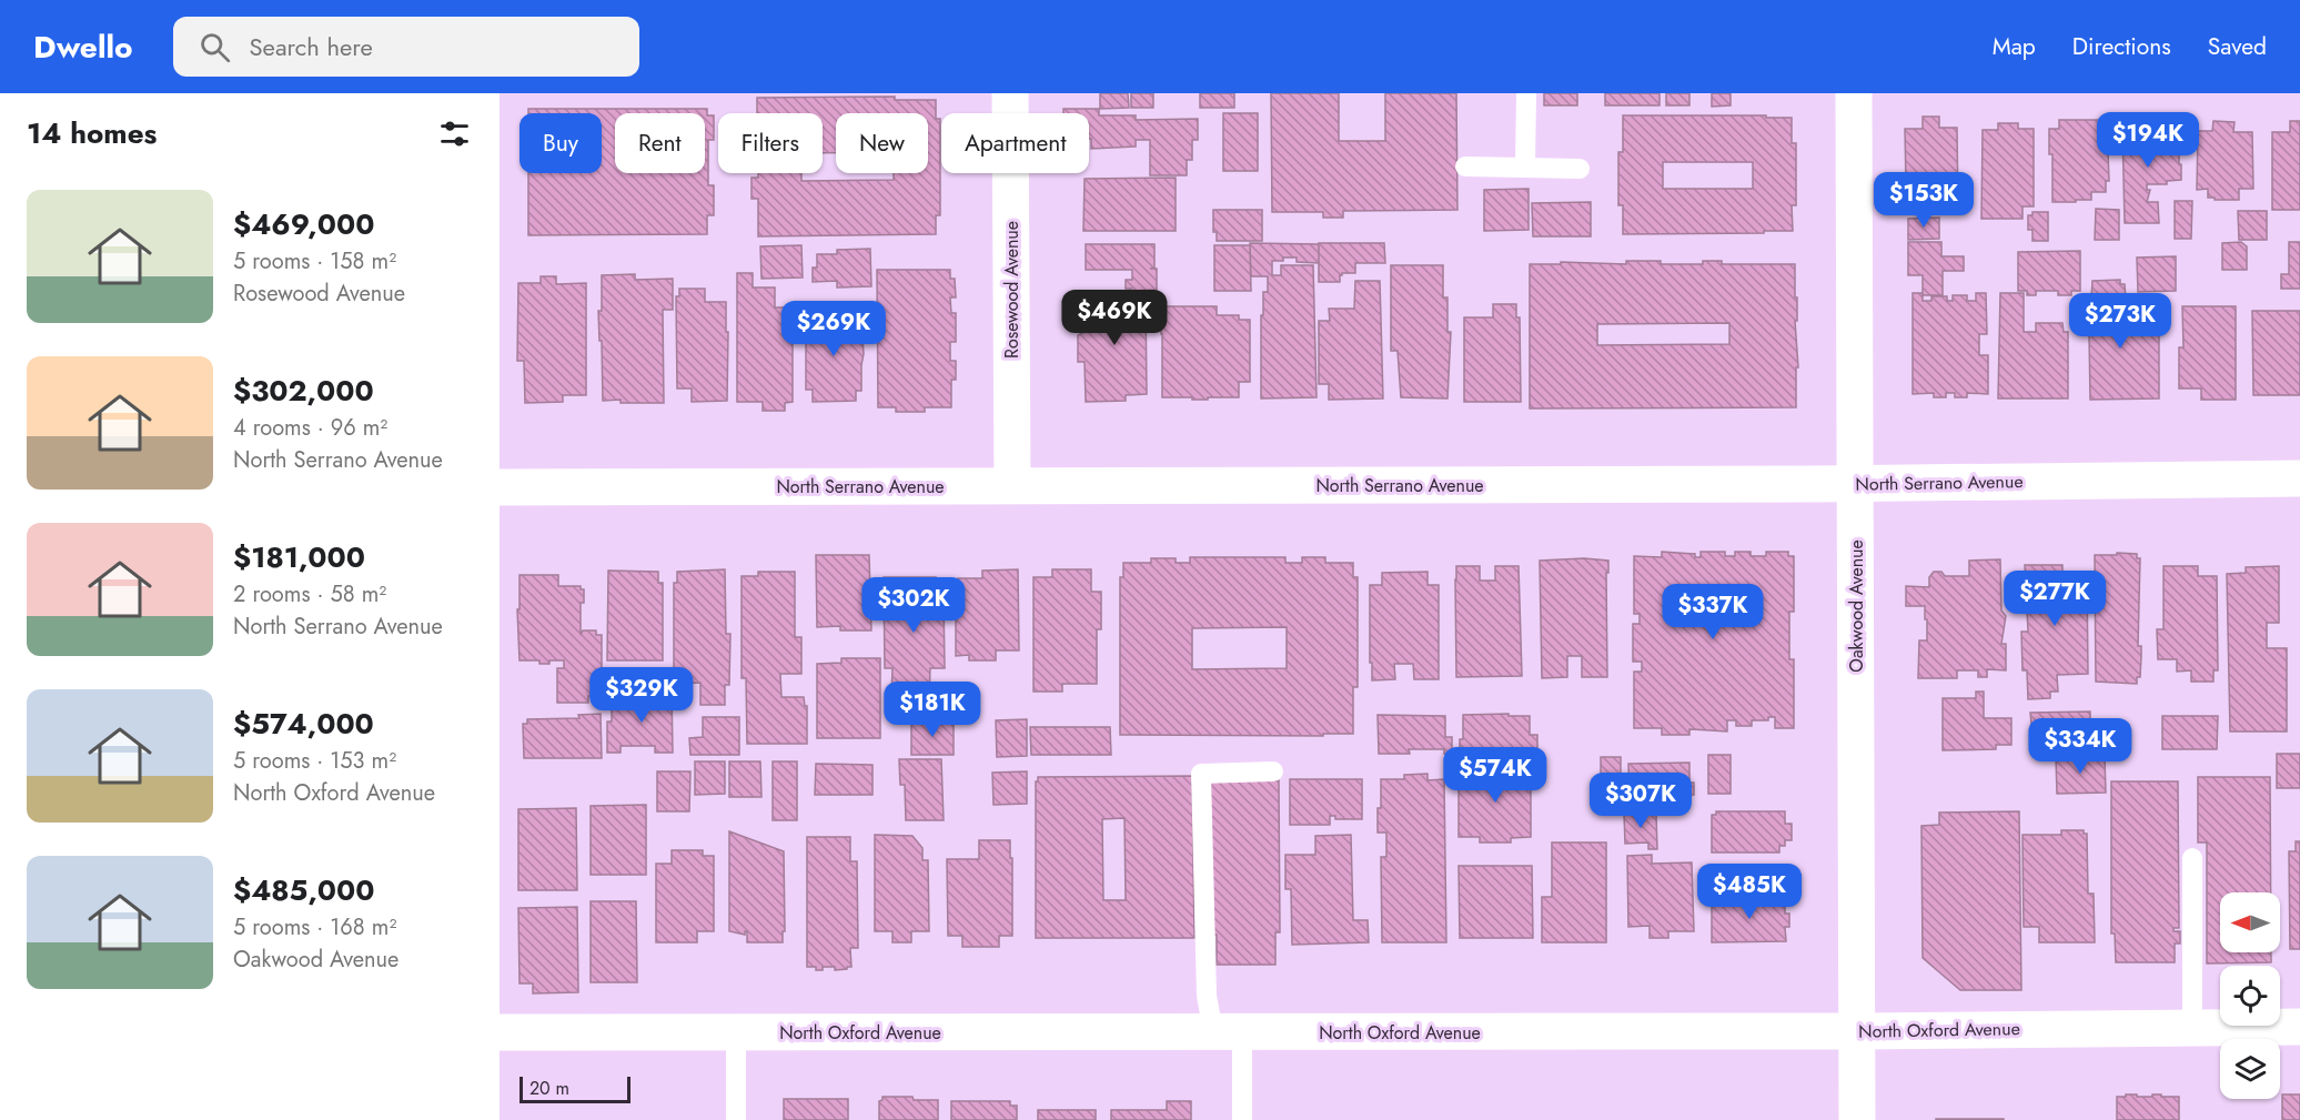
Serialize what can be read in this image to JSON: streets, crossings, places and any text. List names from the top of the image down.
{
  "streets": {
    "street": [
      "Rosewood Avenue",
      "North Serrano Avenue",
      "Oakwood Avenue",
      "North Oxford Avenue"
    ]
  },
  "crossings": [
    ["Rosewood Avenue", "North Serrano Avenue"],
    ["North Serrano Avenue", "Oakwood Avenue"],
    ["Oakwood Avenue", "North Oxford Avenue"]
  ],
  "scale_bar": "20 m",
  "north": "left",
  "page": {
    "header": "Dwello",
    "search": "Search here",
    "nav": ["Map", "Directions", "Saved"],
    "heading": "14 homes",
    "price": [
      "$194K",
      "$153K",
      "$469K",
      "$273K",
      "$269K",
      "$277K",
      "$302K",
      "$337K",
      "$329K",
      "$181K",
      "$334K",
      "$574K",
      "$307K",
      "$485K"
    ],
    "chip": [
      "Buy",
      "Rent",
      "Filters",
      "New",
      "Apartment"
    ],
    "list": [
      {
        "name": "$469,000",
        "note": "5 rooms · 158 m² · Rosewood Avenue"
      },
      {
        "name": "$302,000",
        "note": "4 rooms · 96 m² · North Serrano Avenue"
      },
      {
        "name": "$181,000",
        "note": "2 rooms · 58 m² · North Serrano Avenue"
      },
      {
        "name": "$574,000",
        "note": "5 rooms · 153 m² · North Oxford Avenue"
      },
      {
        "name": "$485,000",
        "note": "5 rooms · 168 m² · Oakwood Avenue"
      }
    ],
    "scale": "20 m"
  }
}
